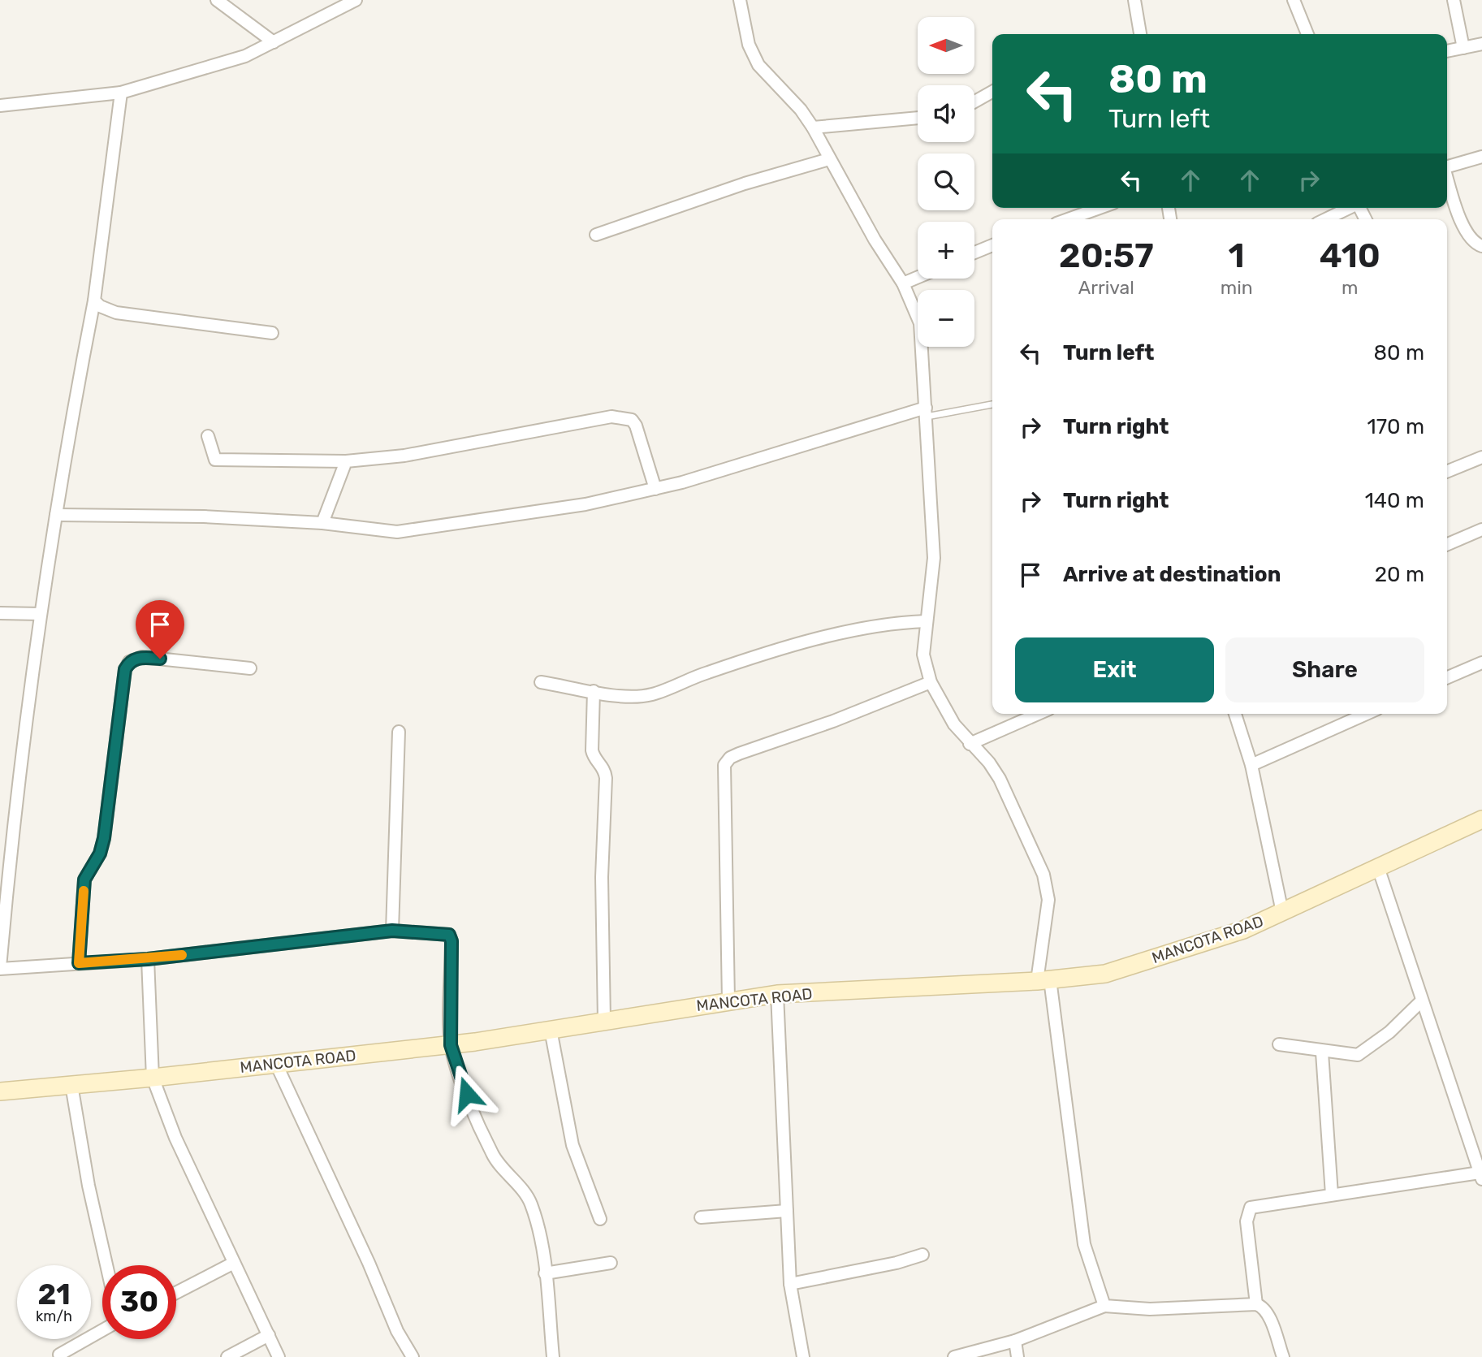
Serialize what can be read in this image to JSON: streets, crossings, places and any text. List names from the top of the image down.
{
  "streets": {
    "main road": ["MANCOTA ROAD"]
  },
  "north": "left",
  "page": {
    "map_buttons": ["+", "−"],
    "turn": ["80 m", "Turn left"],
    "eta": [
      "20:57",
      "Arrival",
      "1",
      "min",
      "410",
      "m"
    ],
    "list": [
      {
        "name": "Turn left",
        "value": "80 m"
      },
      {
        "name": "Turn right",
        "value": "170 m"
      },
      {
        "name": "Turn right",
        "value": "140 m"
      },
      {
        "name": "Arrive at destination",
        "value": "20 m"
      }
    ],
    "buttons": ["Exit", "Share"],
    "speed": "21 km/h",
    "limit": "30"
  }
}
